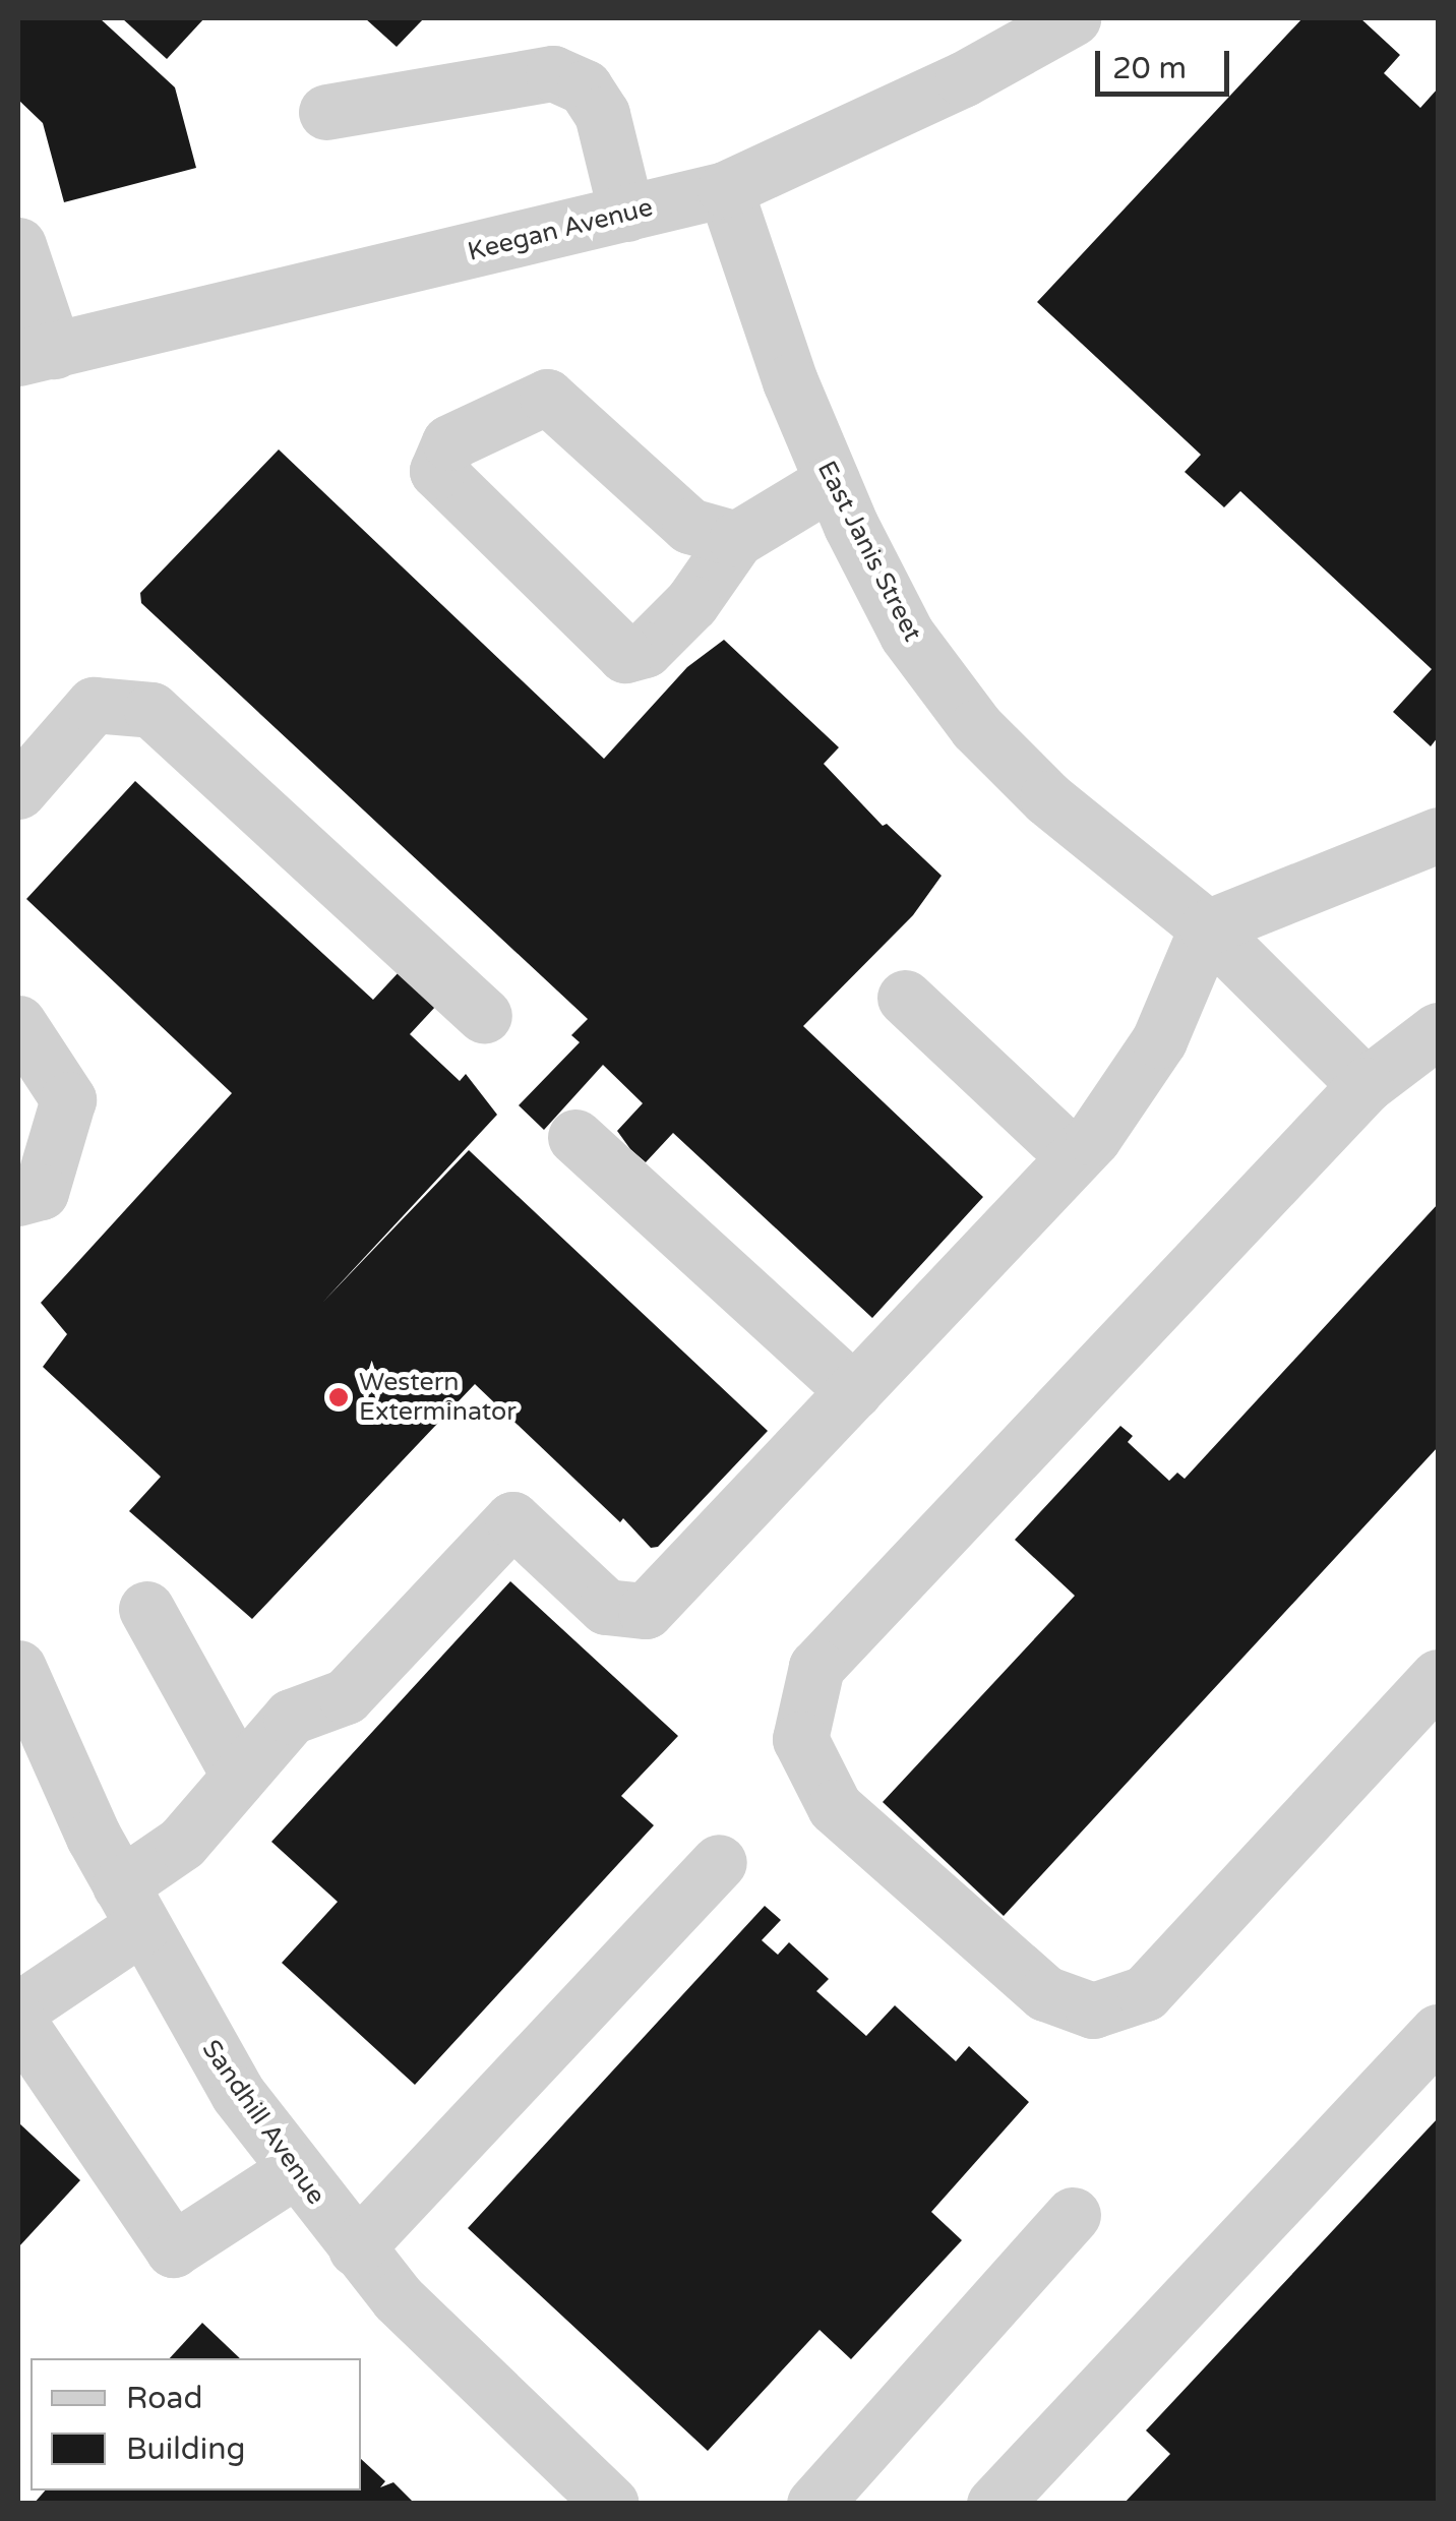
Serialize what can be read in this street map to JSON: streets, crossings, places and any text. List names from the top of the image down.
{
  "streets": {
    "street": ["Keegan Avenue", "East Janis Street", "Sandhill Avenue"]
  },
  "crossings": [
    ["Keegan Avenue", "East Janis Street"]
  ],
  "places": ["Western Exterminator"],
  "legend": ["Road", "Building"],
  "scale_bar": "20 m"
}
